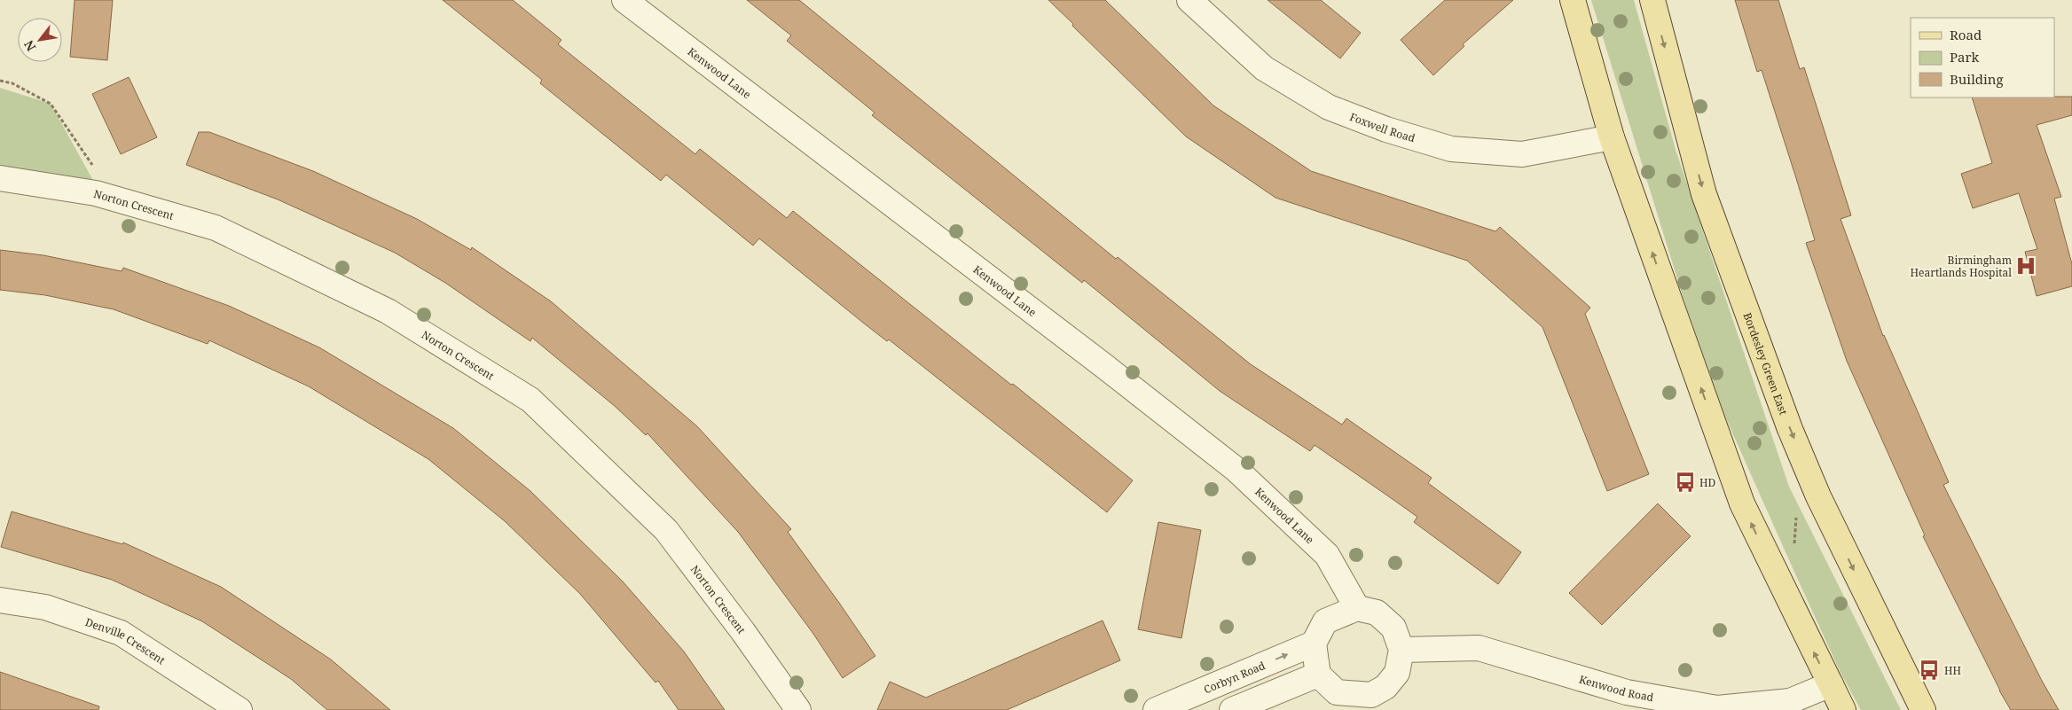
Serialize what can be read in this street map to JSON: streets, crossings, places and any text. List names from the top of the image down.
{
  "streets": {
    "main road": ["Bordesley Green East"],
    "street": [
      "Kenwood Lane",
      "Foxwell Road",
      "Norton Crescent",
      "Denville Crescent",
      "Corbyn Road",
      "Kenwood Road"
    ]
  },
  "crossings": [
    ["Kenwood Lane", "Corbyn Road"],
    ["Kenwood Lane", "Kenwood Road"],
    ["Corbyn Road", "Kenwood Road"]
  ],
  "places": {
    "hospital": ["Birmingham Heartlands Hospital"],
    "bus stop": ["HD", "HH"]
  },
  "legend": ["Road", "Park", "Building"],
  "north": "bottom left"
}
